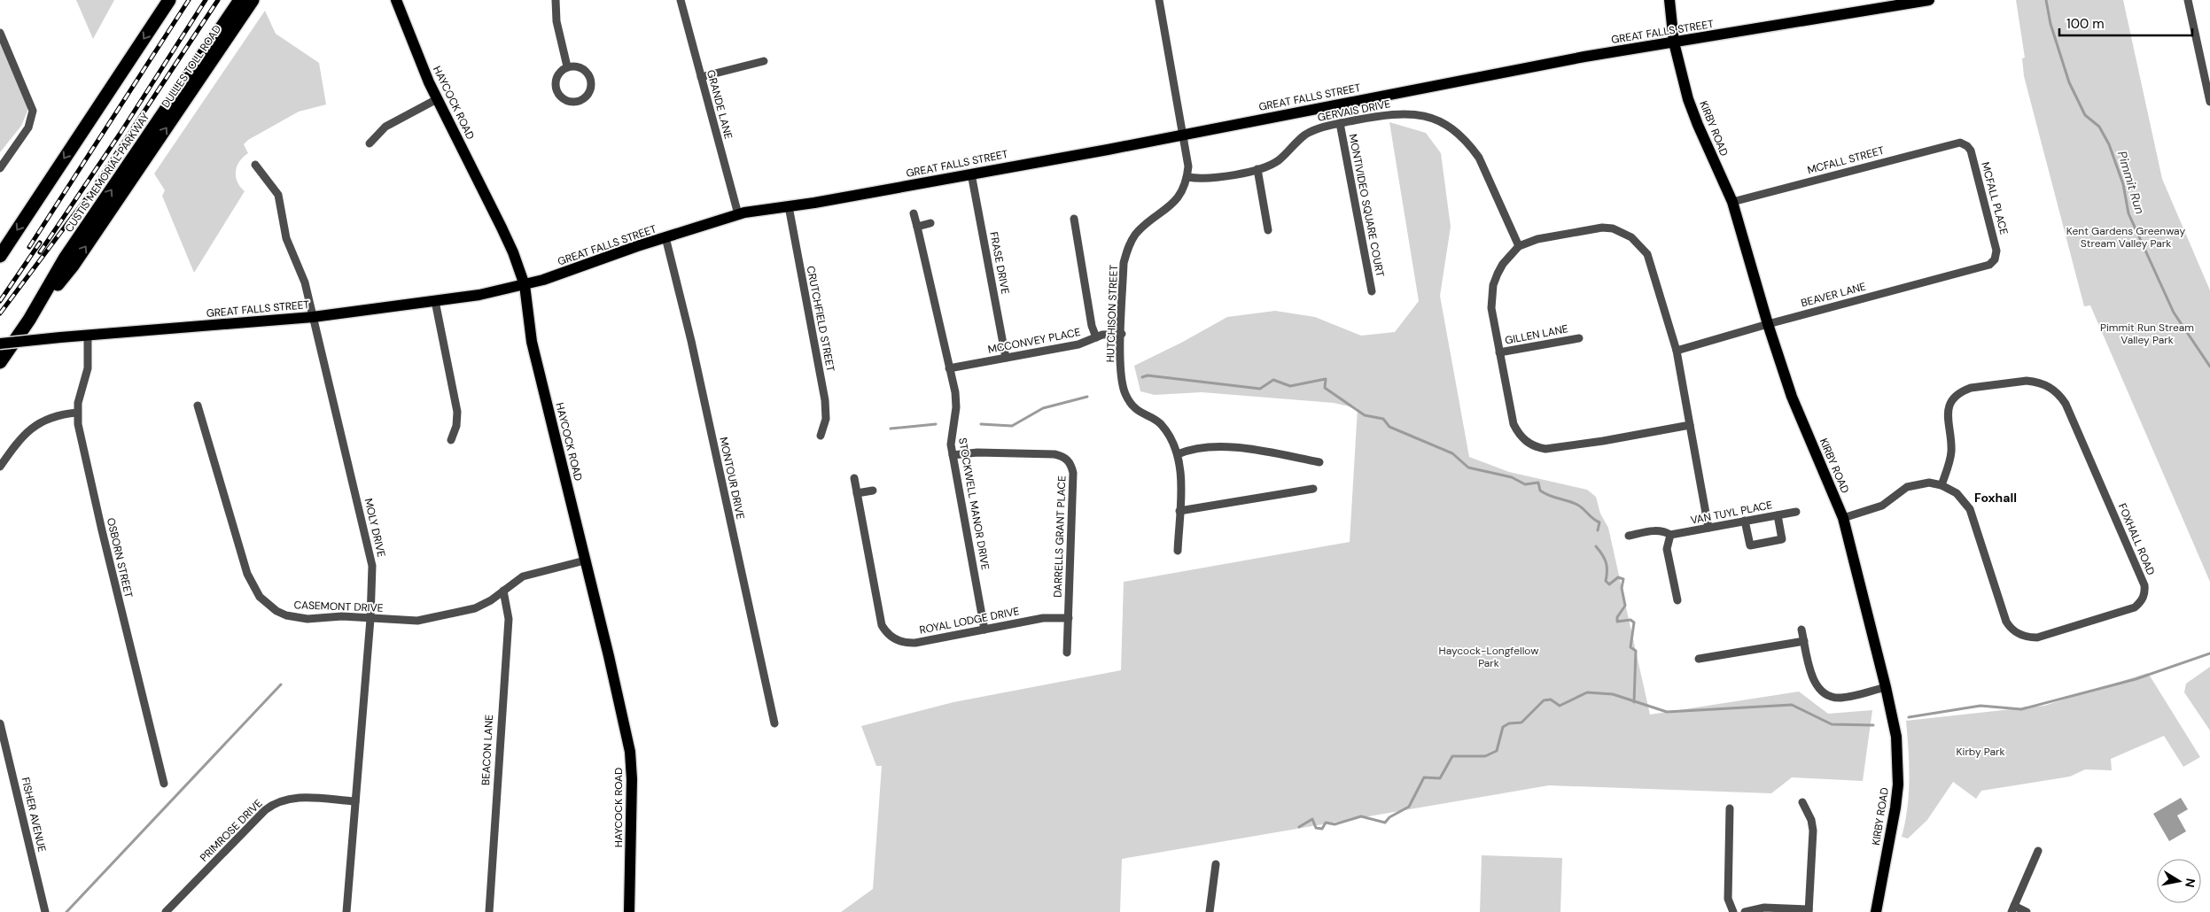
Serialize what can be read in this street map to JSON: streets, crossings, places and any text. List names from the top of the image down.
{
  "streets": {
    "highway": ["DULLES TOLL ROAD", "CUSTIS MEMORIAL PARKWAY"],
    "main road": ["GREAT FALLS STREET", "HAYCOCK ROAD", "KIRBY ROAD"],
    "street": [
      "GRANDE LANE",
      "GERVAIS DRIVE",
      "MCFALL STREET",
      "MCFALL PLACE",
      "MONTIVIDEO SQUARE COURT",
      "FRASE DRIVE",
      "BEAVER LANE",
      "HUTCHISON STREET",
      "CRUTCHFIELD STREET",
      "GILLEN LANE",
      "MCCONVEY PLACE",
      "MONTOUR DRIVE",
      "STOCKWELL MANOR DRIVE",
      "VAN TUYL PLACE",
      "MOLY DRIVE",
      "DARRELLS GRANT PLACE",
      "FOXHALL ROAD",
      "OSBORN STREET",
      "CASEMONT DRIVE",
      "ROYAL LODGE DRIVE",
      "BEACON LANE",
      "FISHER AVENUE",
      "PRIMROSE DRIVE"
    ]
  },
  "crossings": [
    ["GREAT FALLS STREET", "HAYCOCK ROAD"],
    ["GREAT FALLS STREET", "GRANDE LANE"],
    ["GREAT FALLS STREET", "KIRBY ROAD"],
    ["GREAT FALLS STREET", "FRASE DRIVE"],
    ["GREAT FALLS STREET", "CRUTCHFIELD STREET"],
    ["GREAT FALLS STREET", "MONTOUR DRIVE"],
    ["GREAT FALLS STREET", "MOLY DRIVE"],
    ["GREAT FALLS STREET", "OSBORN STREET"],
    ["DULLES TOLL ROAD", "CUSTIS MEMORIAL PARKWAY"],
    ["HAYCOCK ROAD", "CASEMONT DRIVE"],
    ["GERVAIS DRIVE", "MONTIVIDEO SQUARE COURT"],
    ["GERVAIS DRIVE", "HUTCHISON STREET"],
    ["KIRBY ROAD", "MCFALL STREET"],
    ["KIRBY ROAD", "BEAVER LANE"],
    ["MCFALL STREET", "MCFALL PLACE"],
    ["MCFALL PLACE", "BEAVER LANE"],
    ["FRASE DRIVE", "MCCONVEY PLACE"],
    ["HUTCHISON STREET", "MCCONVEY PLACE"],
    ["MCCONVEY PLACE", "STOCKWELL MANOR DRIVE"],
    ["STOCKWELL MANOR DRIVE", "DARRELLS GRANT PLACE"],
    ["STOCKWELL MANOR DRIVE", "ROYAL LODGE DRIVE"],
    ["MOLY DRIVE", "CASEMONT DRIVE"],
    ["MOLY DRIVE", "PRIMROSE DRIVE"],
    ["DARRELLS GRANT PLACE", "ROYAL LODGE DRIVE"],
    ["CASEMONT DRIVE", "BEACON LANE"]
  ],
  "districts": ["Foxhall"],
  "water": ["Pimmit Run"],
  "parks": [
    "Kent Gardens Greenway Stream Valley Park",
    "Pimmit Run Stream Valley Park",
    "Haycock-Longfellow Park",
    "Kirby Park"
  ],
  "scale_bar": "100 m",
  "north": "right"
}
